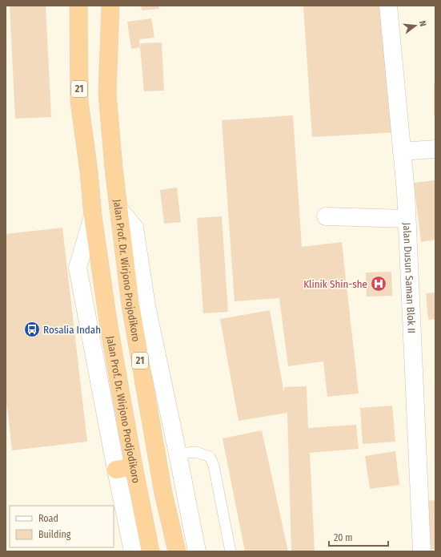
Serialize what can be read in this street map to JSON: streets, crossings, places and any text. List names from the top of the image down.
{
  "streets": {
    "highway": ["21", "Jalan Prof. Dr. Wirjono Projodikoro", "Jalan Prof. Dr. Wirjono Prodjodikoro"],
    "street": ["Jalan Dusun Saman Blok II"]
  },
  "crossings": [
    ["21", "Jalan Prof. Dr. Wirjono Prodjodikoro"]
  ],
  "places": {
    "hospital": ["Klinik Shin-she"],
    "bus stop": ["Rosalia Indah"]
  },
  "legend": ["Road", "Building"],
  "scale_bar": "20 m",
  "north": "right"
}
